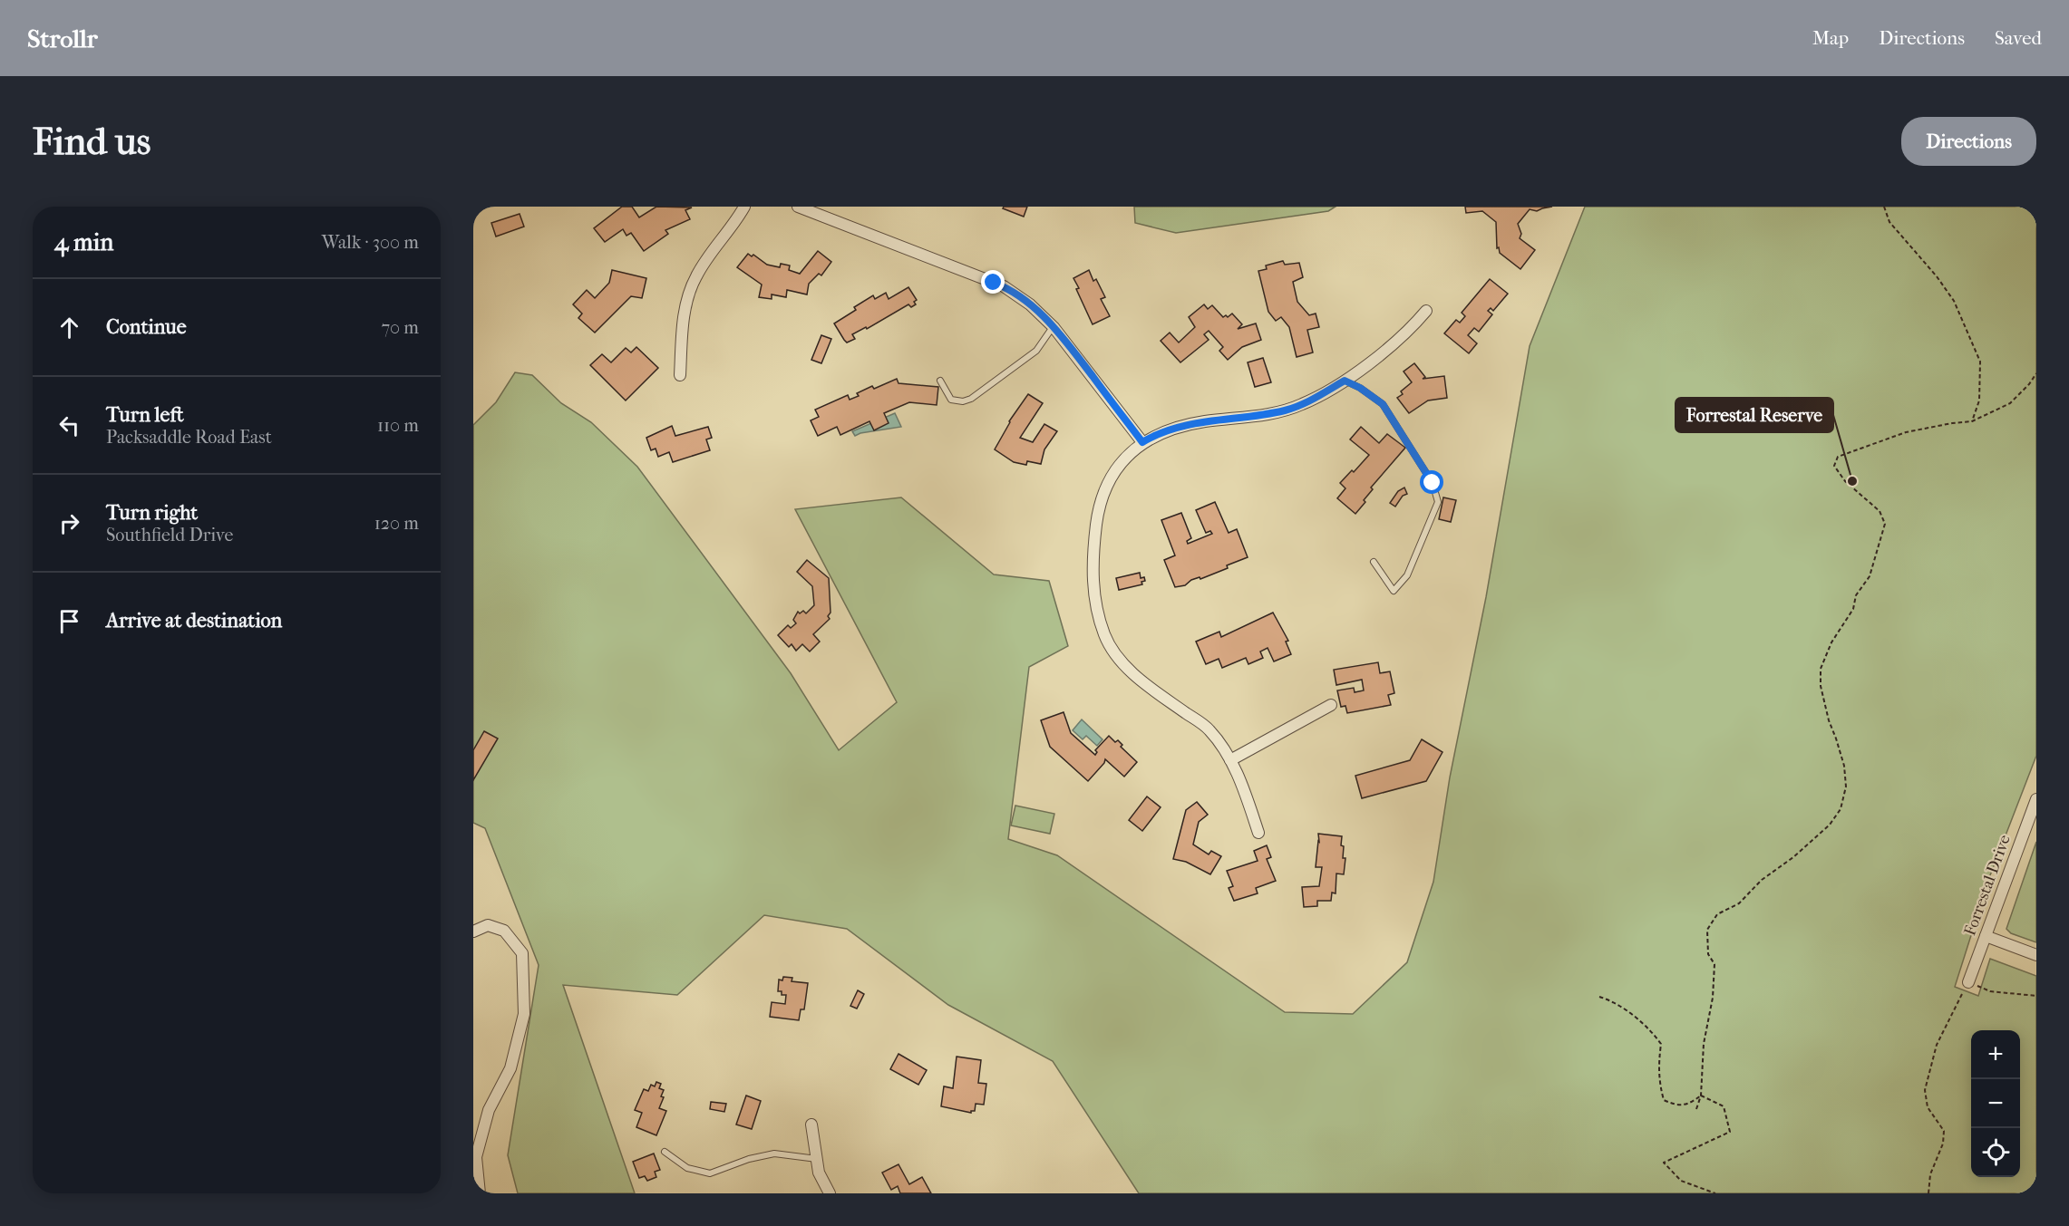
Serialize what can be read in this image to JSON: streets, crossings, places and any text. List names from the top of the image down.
{
  "streets": {
    "street": ["Forrestal Drive"]
  },
  "places": ["Forrestal Reserve"],
  "page": {
    "header": "Strollr",
    "nav": ["Map", "Directions", "Saved"],
    "buttons": "Directions",
    "title": "Find us",
    "heading": ["4 min", "Walk · 300 m"],
    "list": [
      ["Continue", "70 m"],
      ["Turn left", "Packsaddle Road East", "110 m"],
      ["Turn right", "Southfield Drive", "120 m"],
      "Arrive at destination"
    ],
    "map_buttons": ["+", "−"]
  }
}
